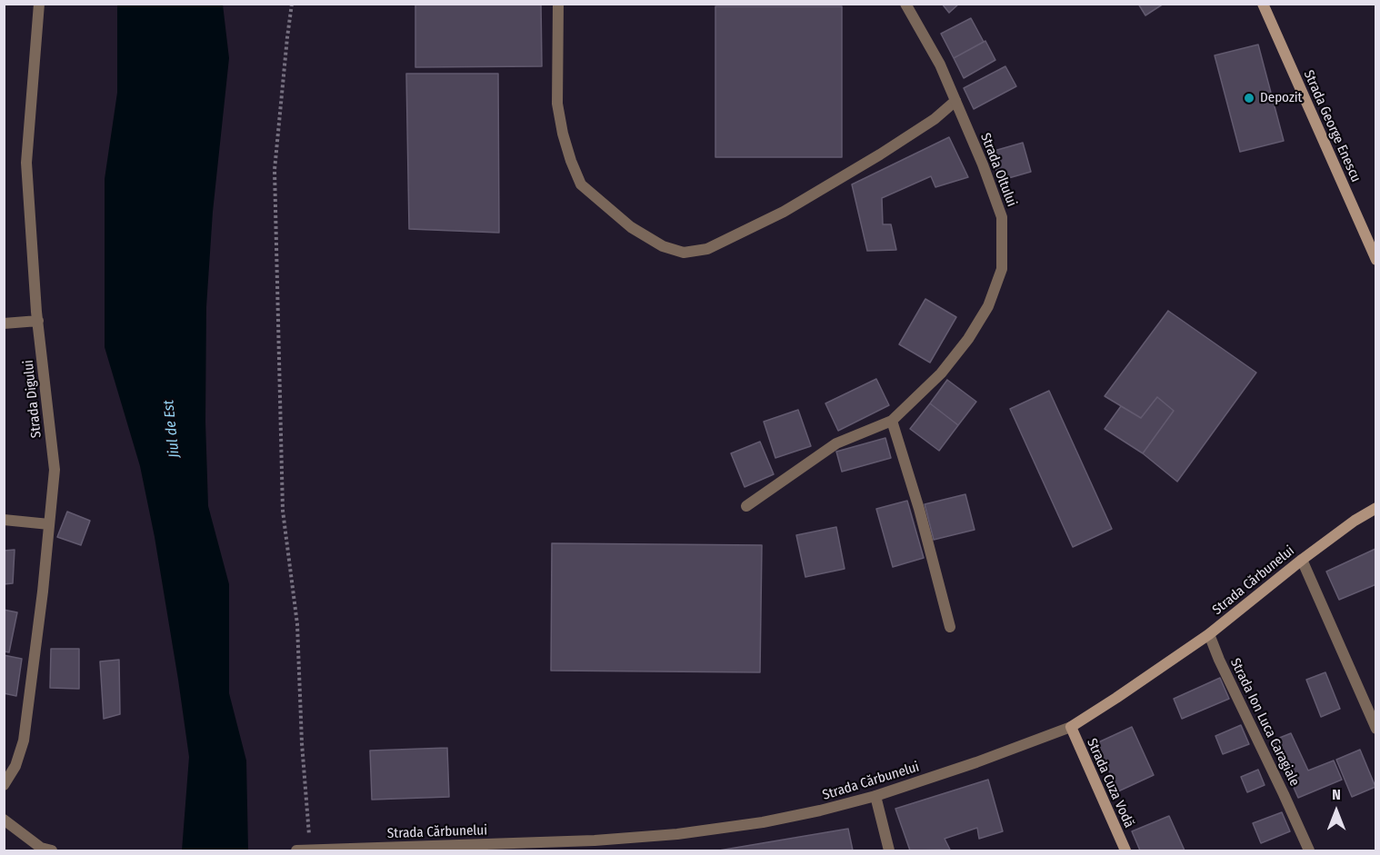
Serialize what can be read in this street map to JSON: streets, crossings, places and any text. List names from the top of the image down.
{
  "streets": {
    "street": [
      "Strada George Enescu",
      "Strada Oltului",
      "Strada Digului",
      "Strada Cărbunelui",
      "Strada Ion Luca Caragiale",
      "Strada Cuza Vodă"
    ]
  },
  "crossings": [
    ["Strada Cărbunelui", "Strada Ion Luca Caragiale"],
    ["Strada Cărbunelui", "Strada Cuza Vodă"]
  ],
  "water": ["Jiul de Est"],
  "places": ["Depozit"],
  "north": "top"
}
